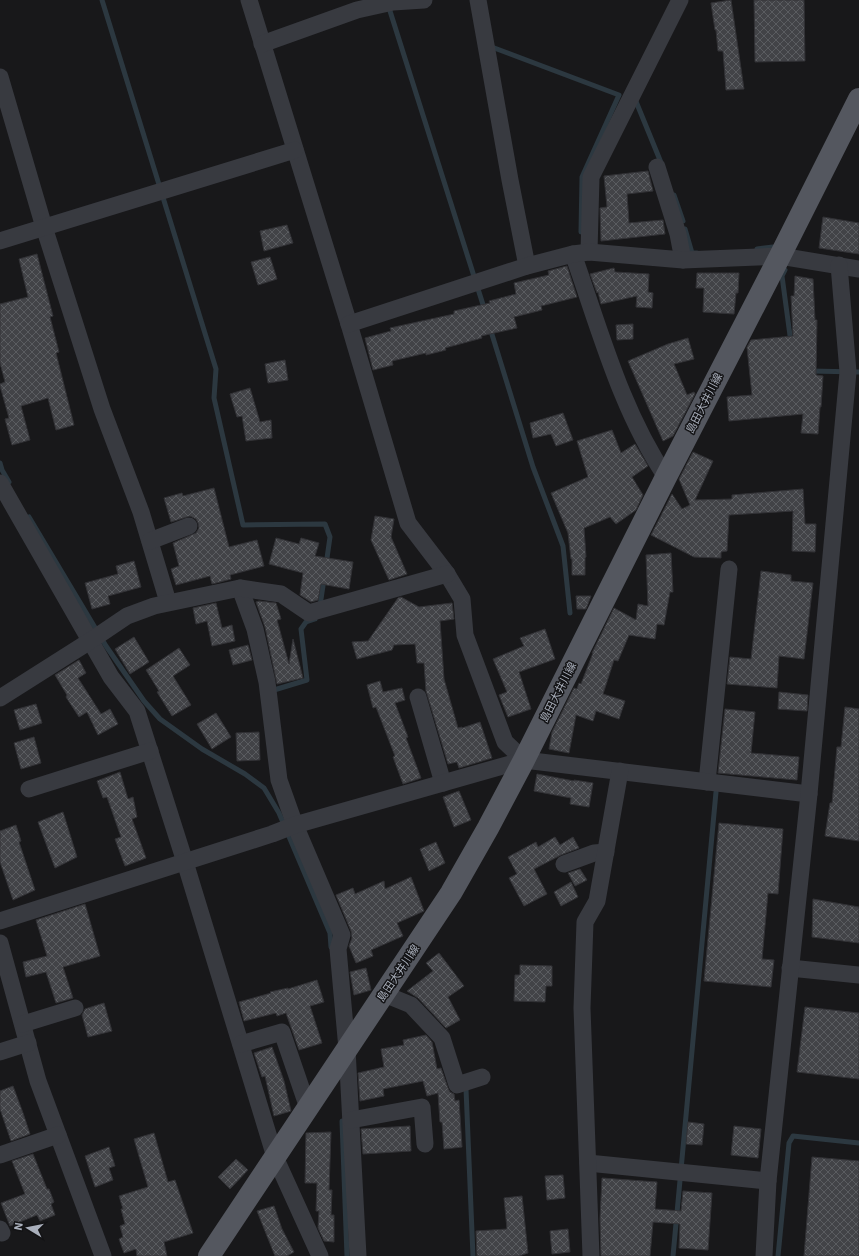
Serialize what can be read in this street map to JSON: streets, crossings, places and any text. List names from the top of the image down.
{
  "streets": {
    "main road": ["島田大井川線"]
  },
  "north": "left"
}
